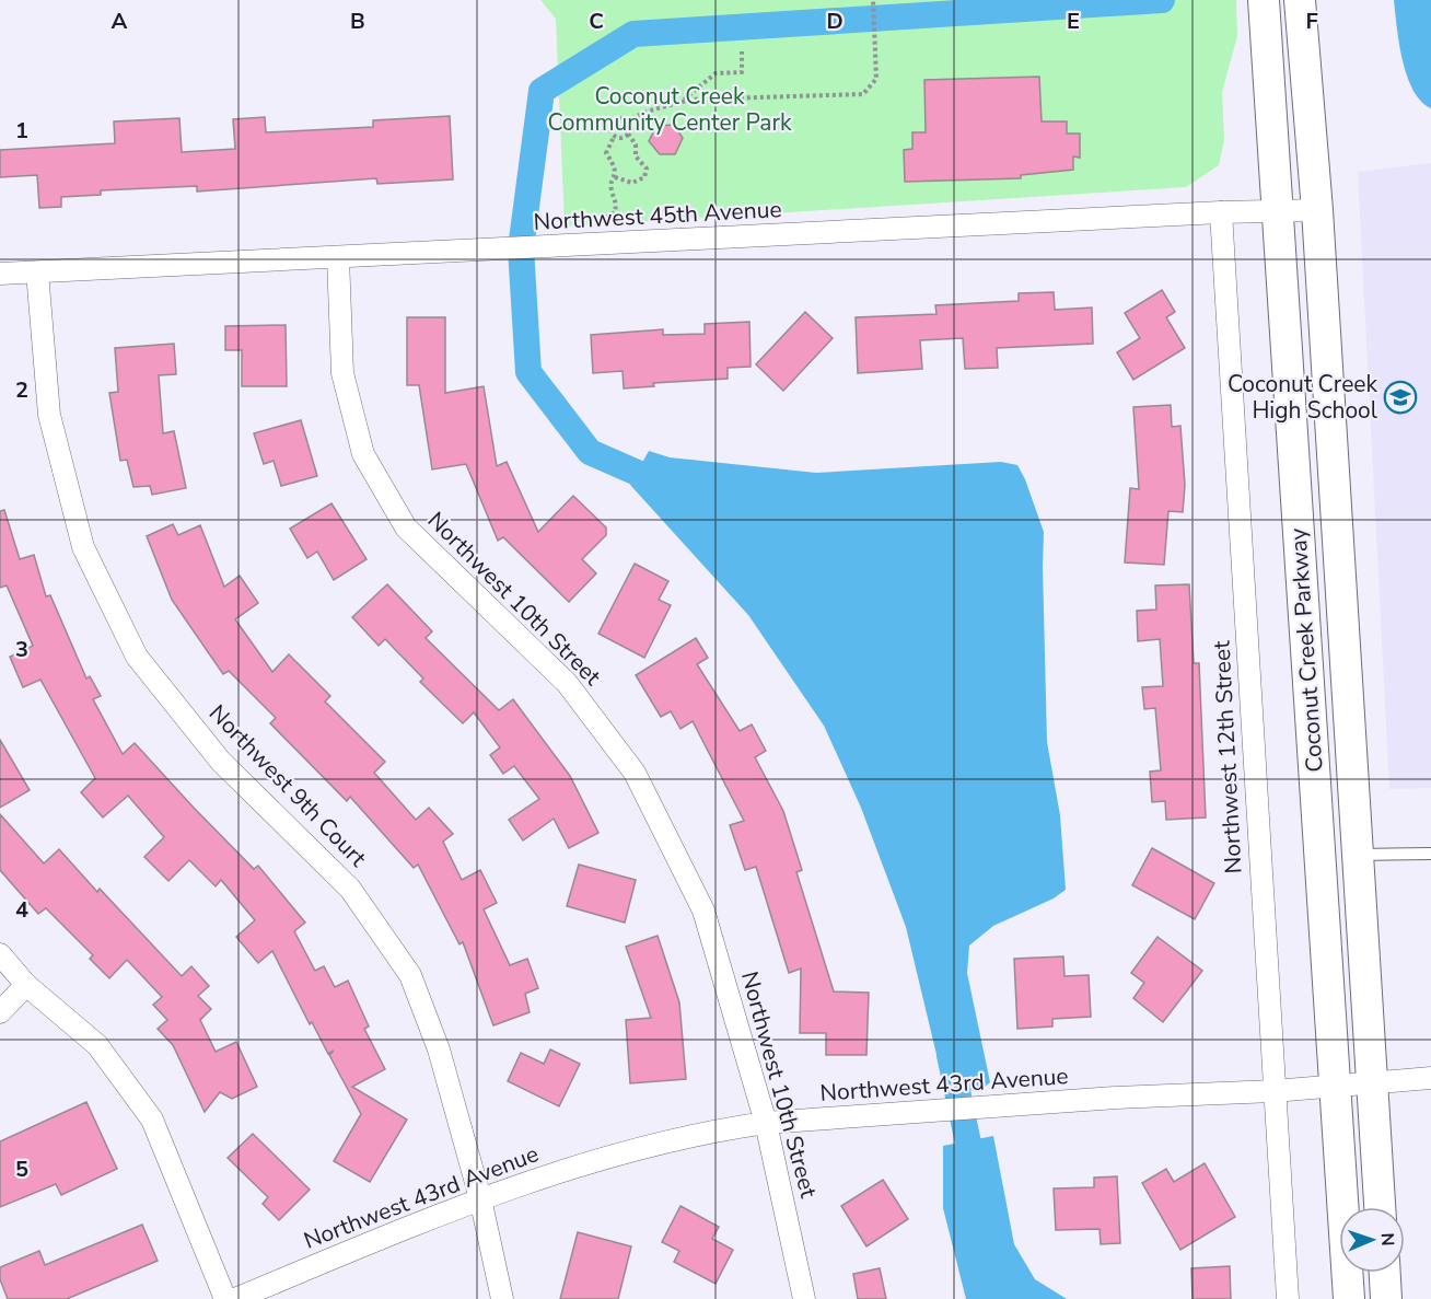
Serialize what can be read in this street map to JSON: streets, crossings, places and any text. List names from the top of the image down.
{
  "streets": {
    "main road": ["Coconut Creek Parkway"],
    "street": [
      "Northwest 45th Avenue",
      "Northwest 10th Street",
      "Northwest 12th Street",
      "Northwest 9th Court",
      "Northwest 43rd Avenue"
    ]
  },
  "crossings": [
    ["Northwest 45th Avenue", "Northwest 10th Street"],
    ["Northwest 45th Avenue", "Coconut Creek Parkway"],
    ["Northwest 45th Avenue", "Northwest 12th Street"],
    ["Northwest 45th Avenue", "Northwest 9th Court"],
    ["Northwest 10th Street", "Northwest 43rd Avenue"],
    ["Coconut Creek Parkway", "Northwest 43rd Avenue"],
    ["Northwest 12th Street", "Northwest 43rd Avenue"],
    ["Northwest 9th Court", "Northwest 43rd Avenue"]
  ],
  "parks": ["Coconut Creek Community Center Park"],
  "places": {
    "school or university": ["Coconut Creek High School"]
  },
  "north": "right",
  "grid": {
    "columns": [
      "A",
      "B",
      "C",
      "D",
      "E",
      "F"
    ],
    "rows": [
      "1",
      "2",
      "3",
      "4",
      "5"
    ]
  }
}
